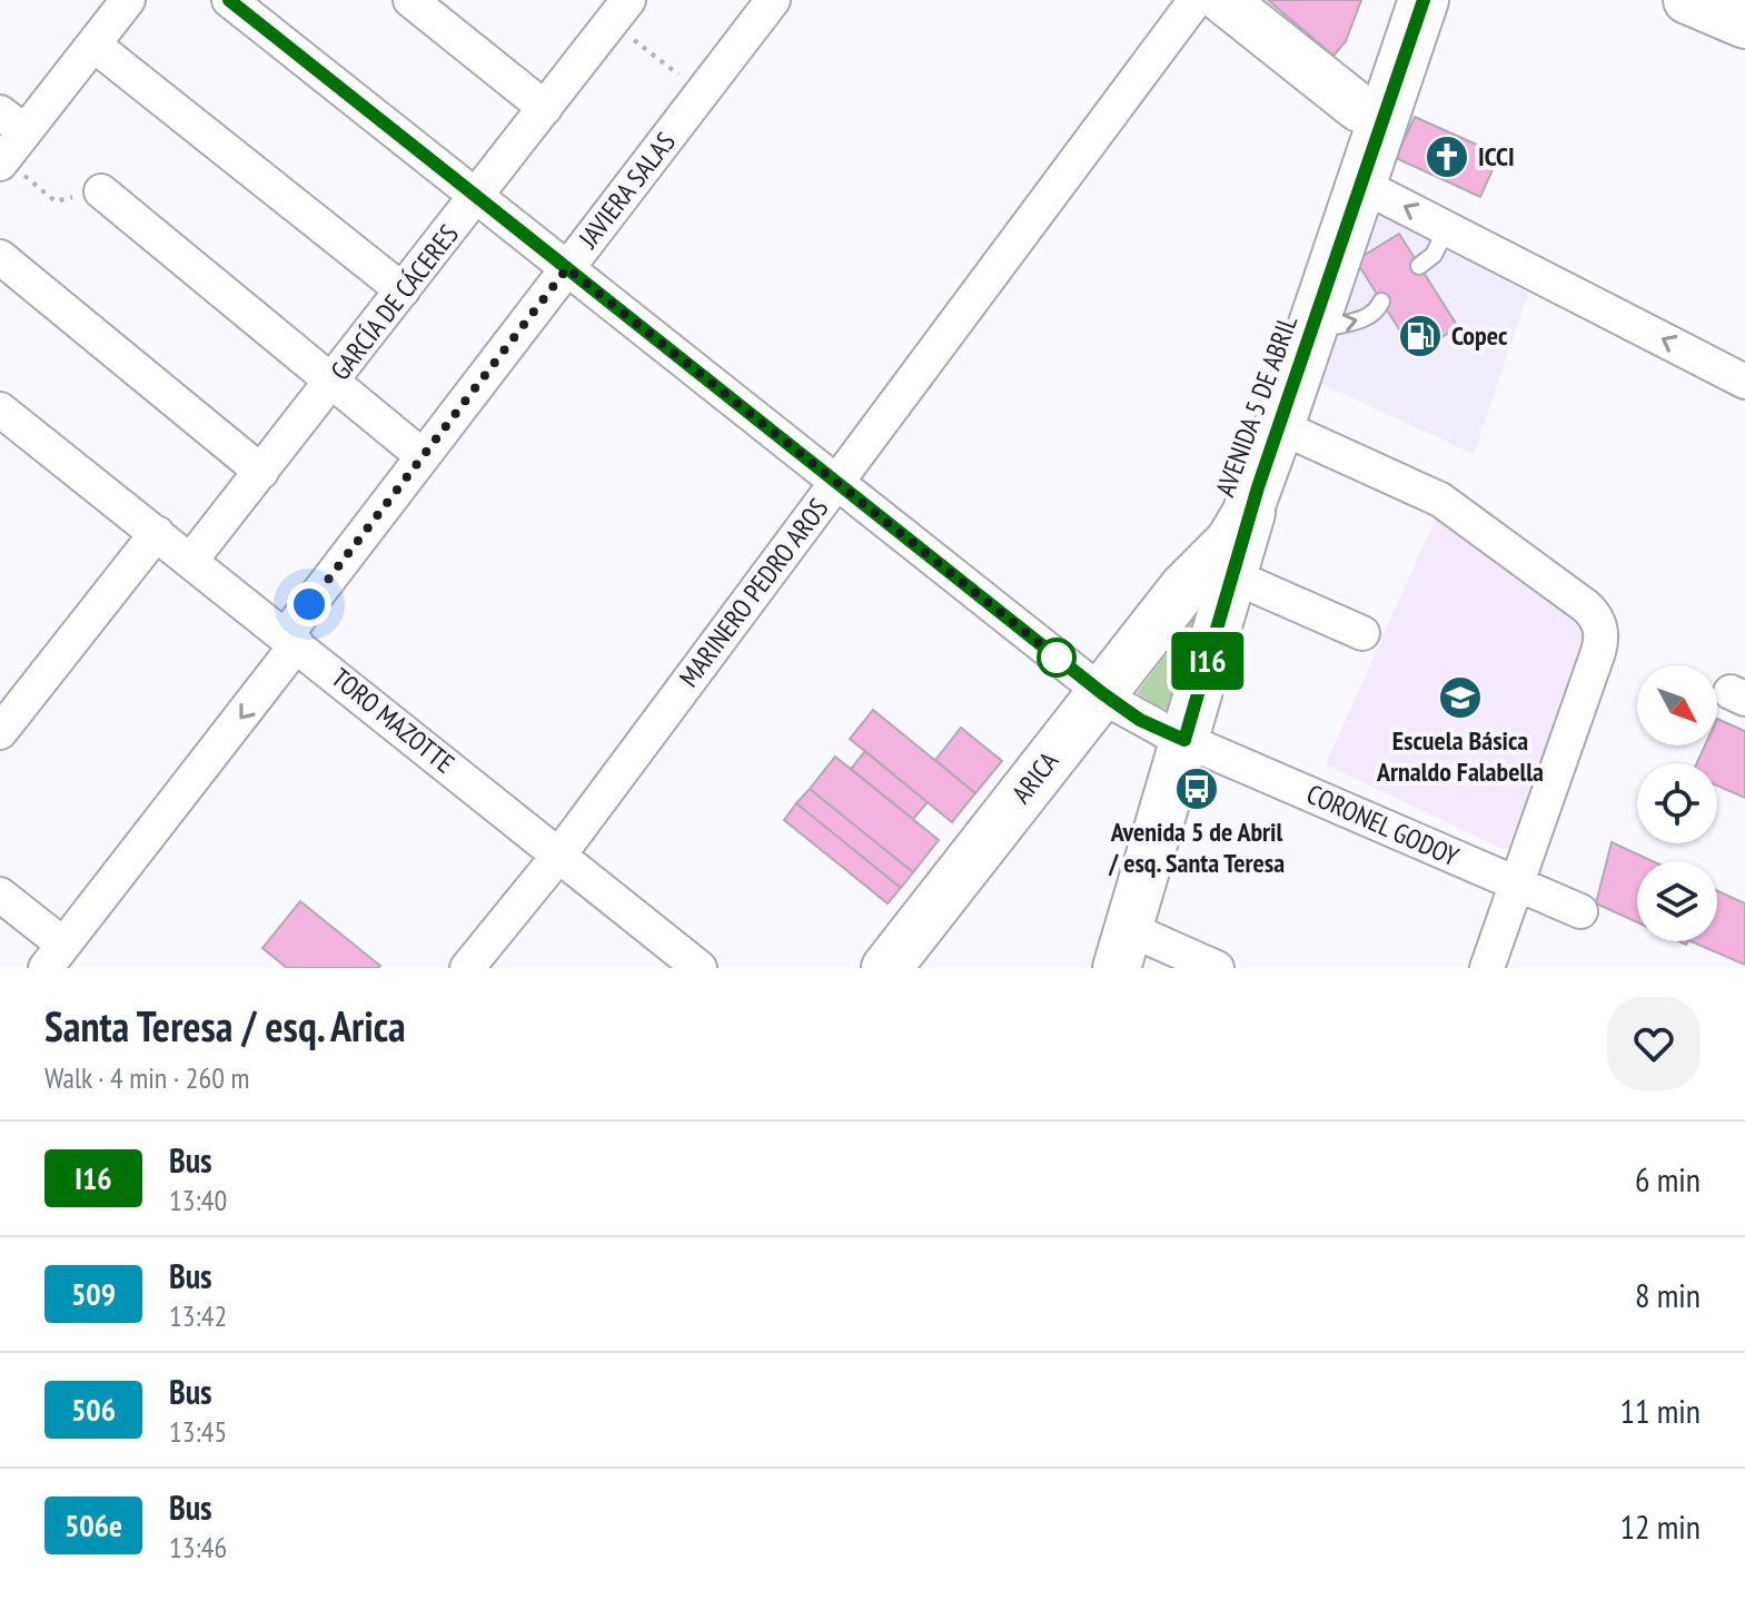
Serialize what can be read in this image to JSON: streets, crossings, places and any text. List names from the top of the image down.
{
  "streets": {
    "main road": ["AVENIDA 5 DE ABRIL", "ARICA"],
    "street": [
      "JAVIERA SALAS",
      "GARCÍA DE CÁCERES",
      "MARINERO PEDRO AROS",
      "TORO MAZOTTE",
      "CORONEL GODOY"
    ]
  },
  "crossings": [
    ["JAVIERA SALAS", "TORO MAZOTTE"],
    ["JAVIERA SALAS", "CORONEL GODOY"],
    ["GARCÍA DE CÁCERES", "TORO MAZOTTE"],
    ["GARCÍA DE CÁCERES", "CORONEL GODOY"],
    ["AVENIDA 5 DE ABRIL", "ARICA"],
    ["AVENIDA 5 DE ABRIL", "CORONEL GODOY"],
    ["MARINERO PEDRO AROS", "TORO MAZOTTE"],
    ["MARINERO PEDRO AROS", "CORONEL GODOY"],
    ["ARICA", "CORONEL GODOY"]
  ],
  "places": {
    "church": ["ICCI"],
    "fuel station": ["Copec"],
    "school or university": ["Escuela Básica Arnaldo Falabella"],
    "bus stop": ["Avenida 5 de Abril / esq. Santa Teresa"]
  },
  "lines": ["bus line I16"],
  "north": "bottom right",
  "page": {
    "on_map": "I16",
    "heading": ["Santa Teresa / esq. Arica", "Walk · 4 min · 260 m"],
    "list": [
      {
        "mark": "I16",
        "name": "Bus",
        "note": "13:40",
        "value": "6 min"
      },
      {
        "mark": "509",
        "name": "Bus",
        "note": "13:42",
        "value": "8 min"
      },
      {
        "mark": "506",
        "name": "Bus",
        "note": "13:45",
        "value": "11 min"
      },
      {
        "mark": "506e",
        "name": "Bus",
        "note": "13:46",
        "value": "12 min"
      }
    ]
  }
}
